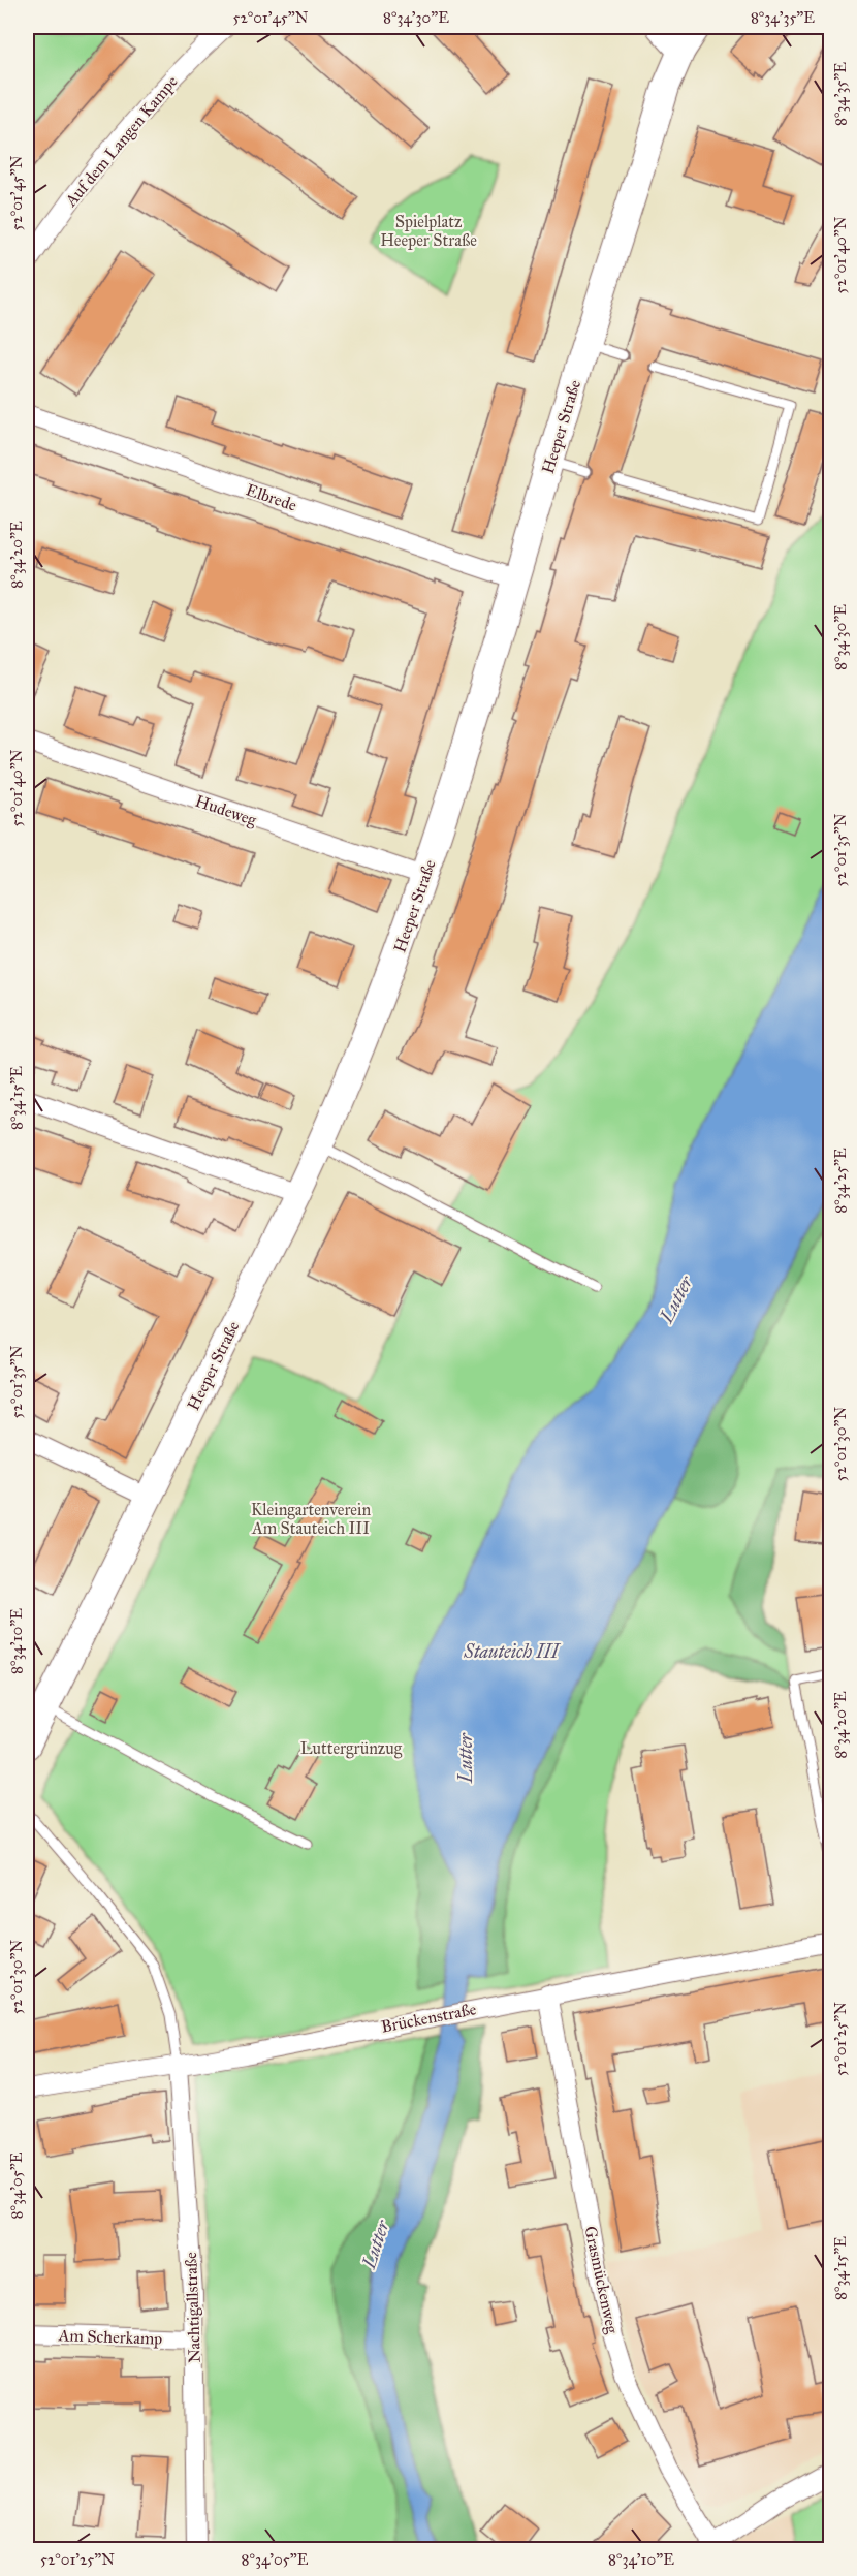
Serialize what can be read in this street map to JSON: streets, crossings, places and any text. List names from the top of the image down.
{
  "streets": {
    "main road": ["Heeper Straße"],
    "street": [
      "Auf dem Langen Kampe",
      "Elbrede",
      "Hudeweg",
      "Brückenstraße",
      "Grasmückenweg",
      "Nachtigallstraße",
      "Am Scherkamp"
    ]
  },
  "crossings": [
    ["Heeper Straße", "Elbrede"],
    ["Heeper Straße", "Hudeweg"],
    ["Brückenstraße", "Grasmückenweg"],
    ["Brückenstraße", "Nachtigallstraße"],
    ["Nachtigallstraße", "Am Scherkamp"]
  ],
  "water": ["Lutter", "Stauteich III"],
  "parks": ["Spielplatz Heeper Straße", "Kleingartenverein Am Stauteich III", "Luttergrünzug"],
  "coordinates": [
    "52°01'45\"N",
    "8°34'30\"E",
    "8°34'35\"E",
    "52°01'40\"N",
    "8°34'20\"E",
    "52°01'35\"N",
    "8°34'15\"E",
    "8°34'25\"E",
    "52°01'30\"N",
    "8°34'10\"E",
    "52°01'25\"N",
    "8°34'05\"E"
  ]
}
